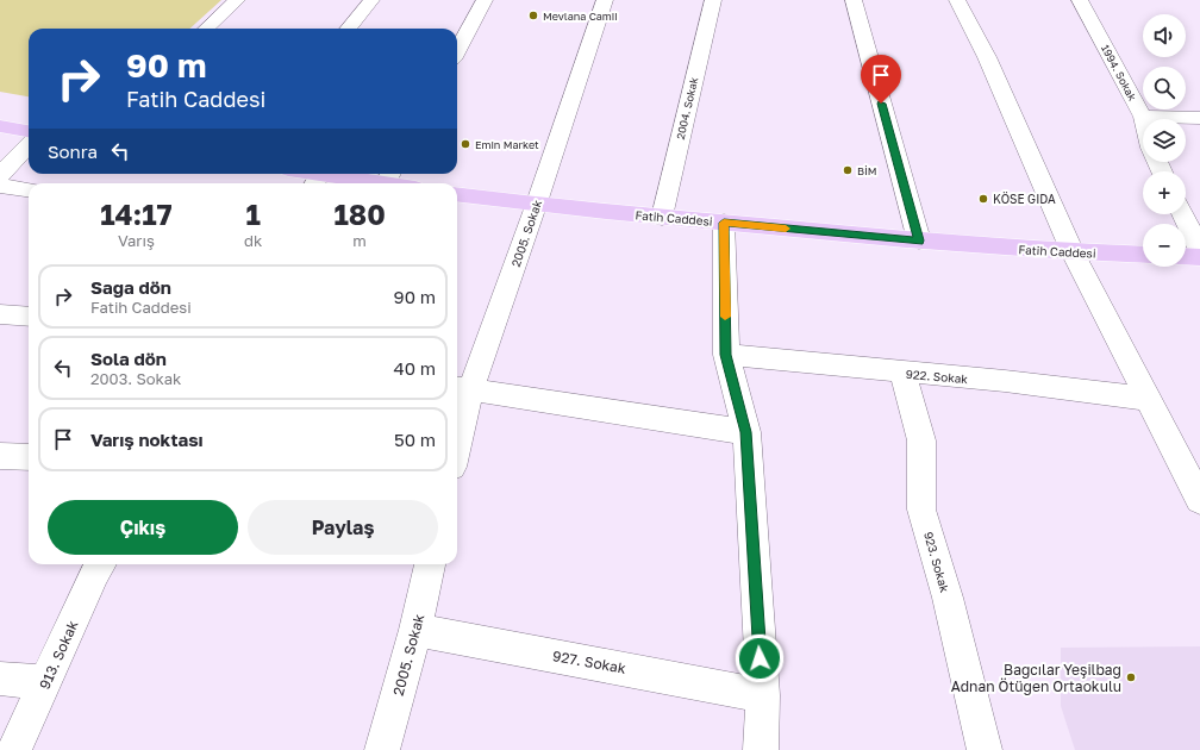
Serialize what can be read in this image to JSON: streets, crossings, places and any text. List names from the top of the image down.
{
  "streets": {
    "main road": ["Fatih Caddesi"],
    "street": [
      "1994. Sokak",
      "2004. Sokak",
      "2005. Sokak",
      "922. Sokak",
      "923. Sokak",
      "913. Sokak",
      "927. Sokak"
    ]
  },
  "crossings": [
    ["2004. Sokak", "Fatih Caddesi"],
    ["Fatih Caddesi", "2005. Sokak"],
    ["2005. Sokak", "927. Sokak"],
    ["922. Sokak", "923. Sokak"]
  ],
  "places": [
    "Mevlana Camii",
    "Emin Market",
    "BİM",
    "KÖSE GIDA",
    "Bağcılar Yeşilbağ Adnan Ötügen Ortaokulu"
  ],
  "page": {
    "map_buttons": ["+", "−"],
    "turn": ["90 m", "Fatih Caddesi"],
    "then": "Sonra",
    "eta": [
      "14:17",
      "Varış",
      "1",
      "dk",
      "180",
      "m"
    ],
    "list": [
      {
        "name": "Sağa dön",
        "note": "Fatih Caddesi",
        "value": "90 m"
      },
      {
        "name": "Sola dön",
        "note": "2003. Sokak",
        "value": "40 m"
      },
      {
        "name": "Varış noktası",
        "value": "50 m"
      }
    ],
    "buttons": ["Çıkış", "Paylaş"]
  }
}
